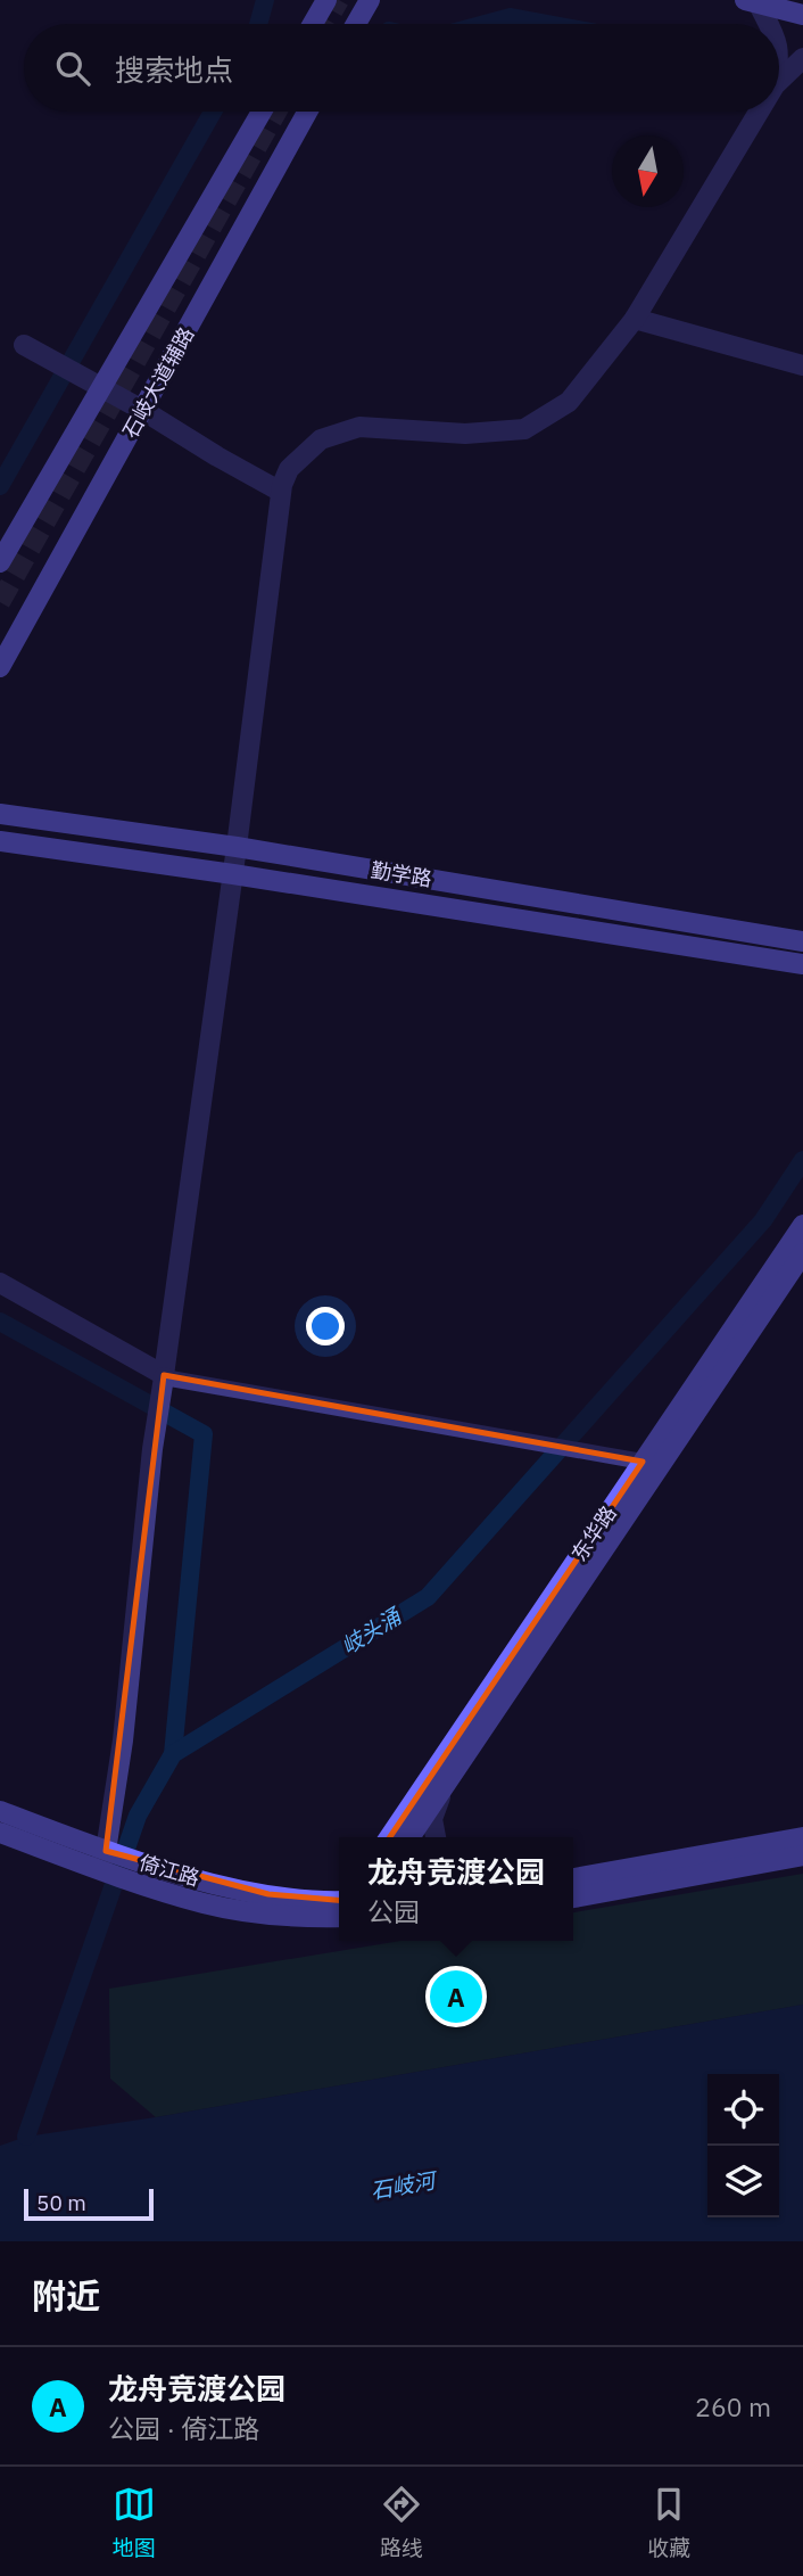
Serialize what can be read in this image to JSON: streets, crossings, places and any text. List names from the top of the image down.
{
  "streets": {
    "main road": [
      "石岐大道辅路",
      "勤学路",
      "东华路",
      "倚江路"
    ]
  },
  "water": ["岐头涌", "石岐河"],
  "scale_bar": "50 m",
  "north": "bottom",
  "page": {
    "search": "搜索地点",
    "popup": ["龙舟竞渡公园", "公园"],
    "pins": "A",
    "scale": "50 m",
    "heading": "附近",
    "list": [
      {
        "mark": "A",
        "name": "龙舟竞渡公园",
        "note": "公园 · 倚江路",
        "value": "260 m"
      }
    ],
    "nav": ["地图", "路线", "收藏"]
  }
}
